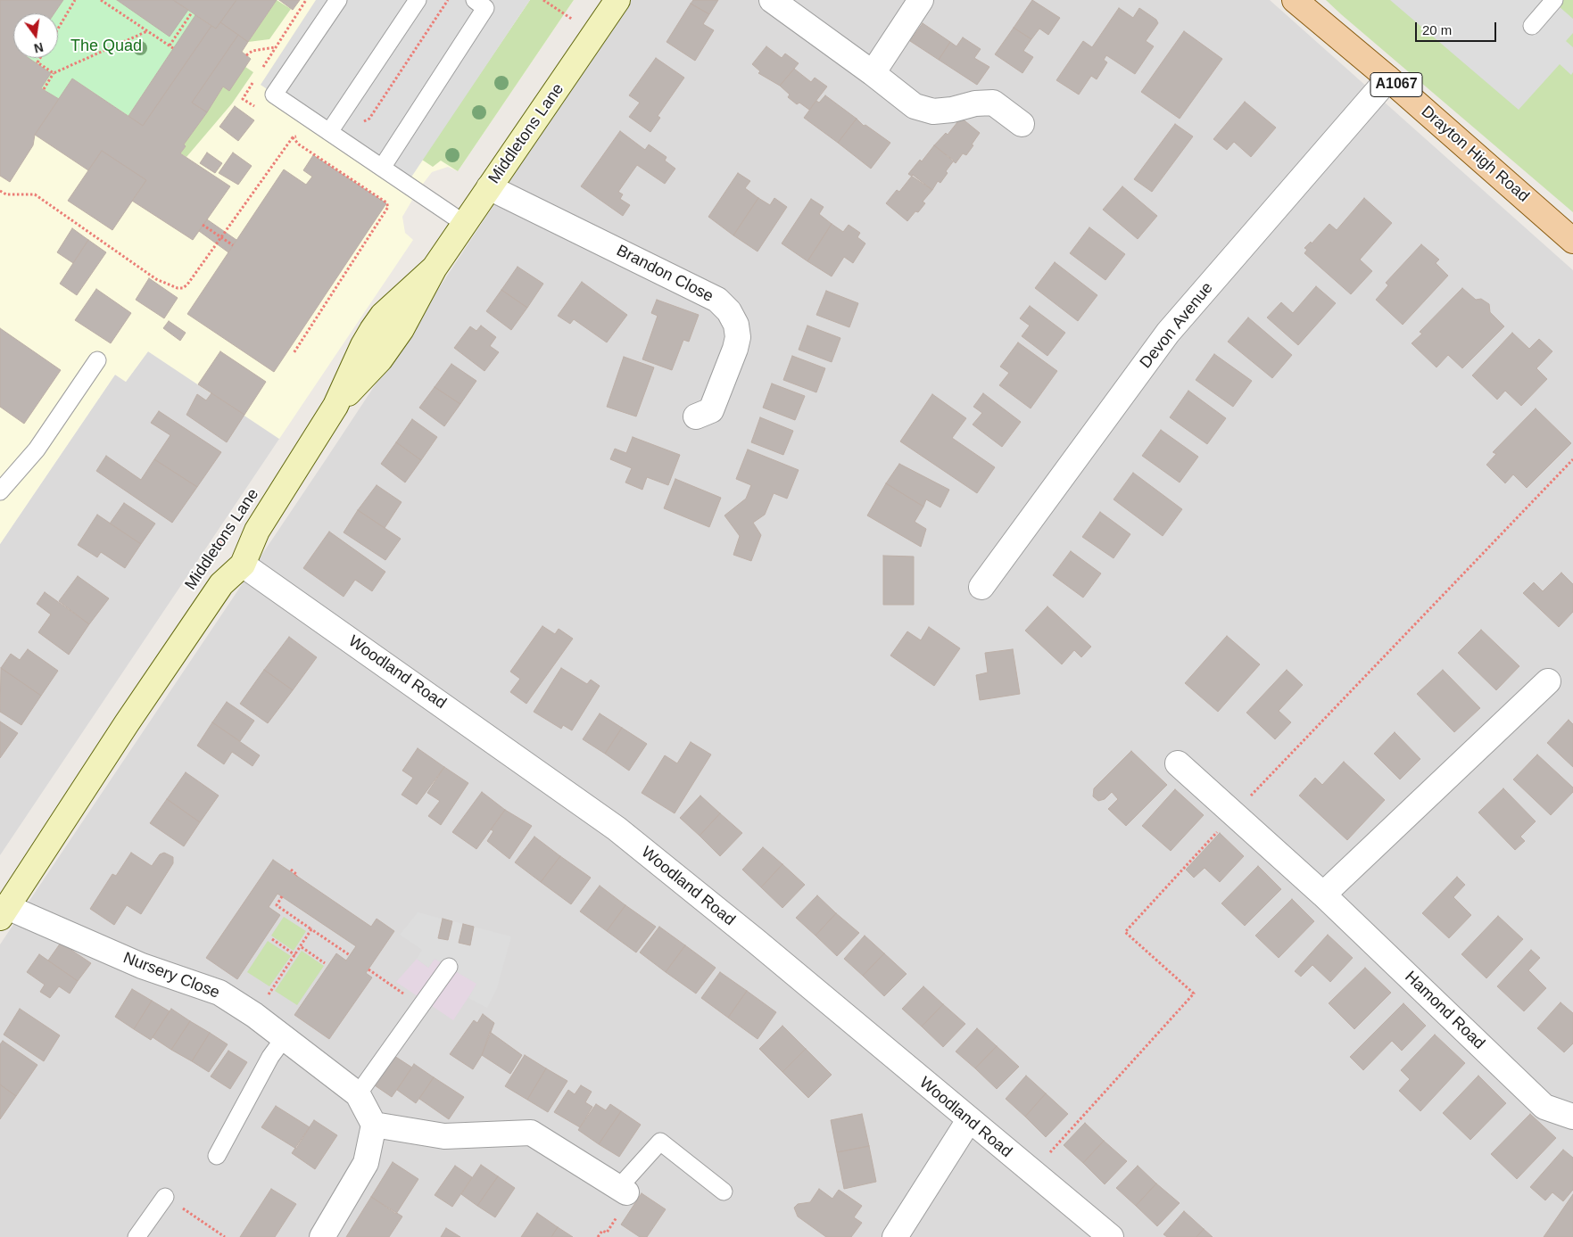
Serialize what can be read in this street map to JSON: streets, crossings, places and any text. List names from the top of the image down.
{
  "streets": {
    "main road": ["A1067", "Drayton High Road"],
    "street": [
      "Middletons Lane",
      "Brandon Close",
      "Devon Avenue",
      "Woodland Road",
      "Nursery Close",
      "Hamond Road"
    ]
  },
  "crossings": [
    ["Middletons Lane", "Brandon Close"],
    ["Middletons Lane", "Woodland Road"],
    ["Middletons Lane", "Nursery Close"],
    ["Drayton High Road", "Devon Avenue"]
  ],
  "parks": ["The Quad"],
  "scale_bar": "20 m",
  "north": "bottom"
}
